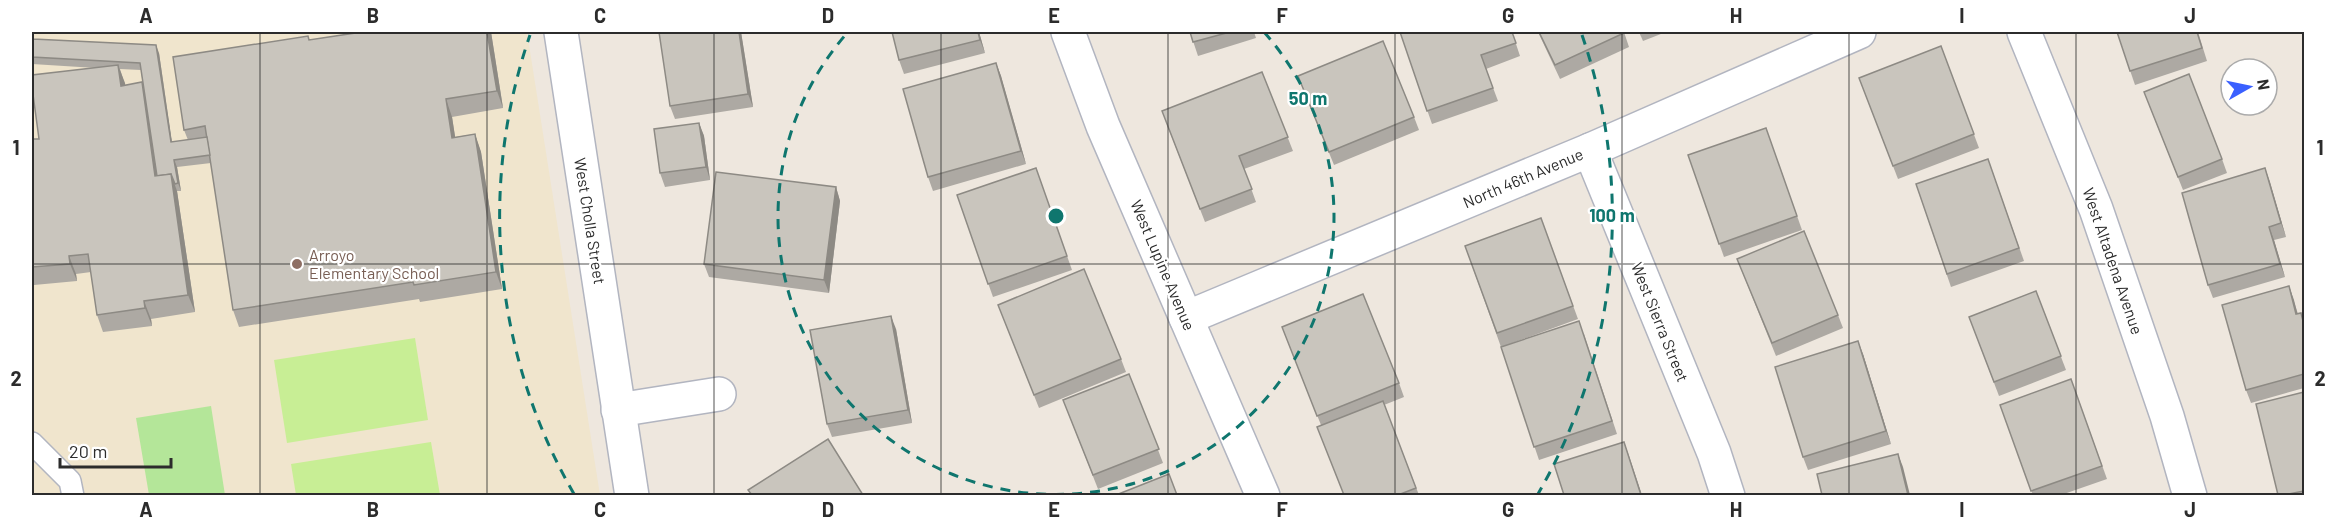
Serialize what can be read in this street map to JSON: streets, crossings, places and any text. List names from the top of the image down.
{
  "streets": {
    "street": [
      "North 46th Avenue",
      "West Cholla Street",
      "West Altadena Avenue",
      "West Lupine Avenue",
      "West Sierra Street"
    ]
  },
  "crossings": [
    ["North 46th Avenue", "West Lupine Avenue"],
    ["North 46th Avenue", "West Sierra Street"]
  ],
  "places": ["Arroyo Elementary School"],
  "scale_bar": "20 m",
  "north": "right",
  "grid": {
    "columns": [
      "A",
      "B",
      "C",
      "D",
      "E",
      "F",
      "G",
      "H",
      "I",
      "J"
    ],
    "rows": ["1", "2"]
  },
  "rings": ["50 m", "100 m"]
}
